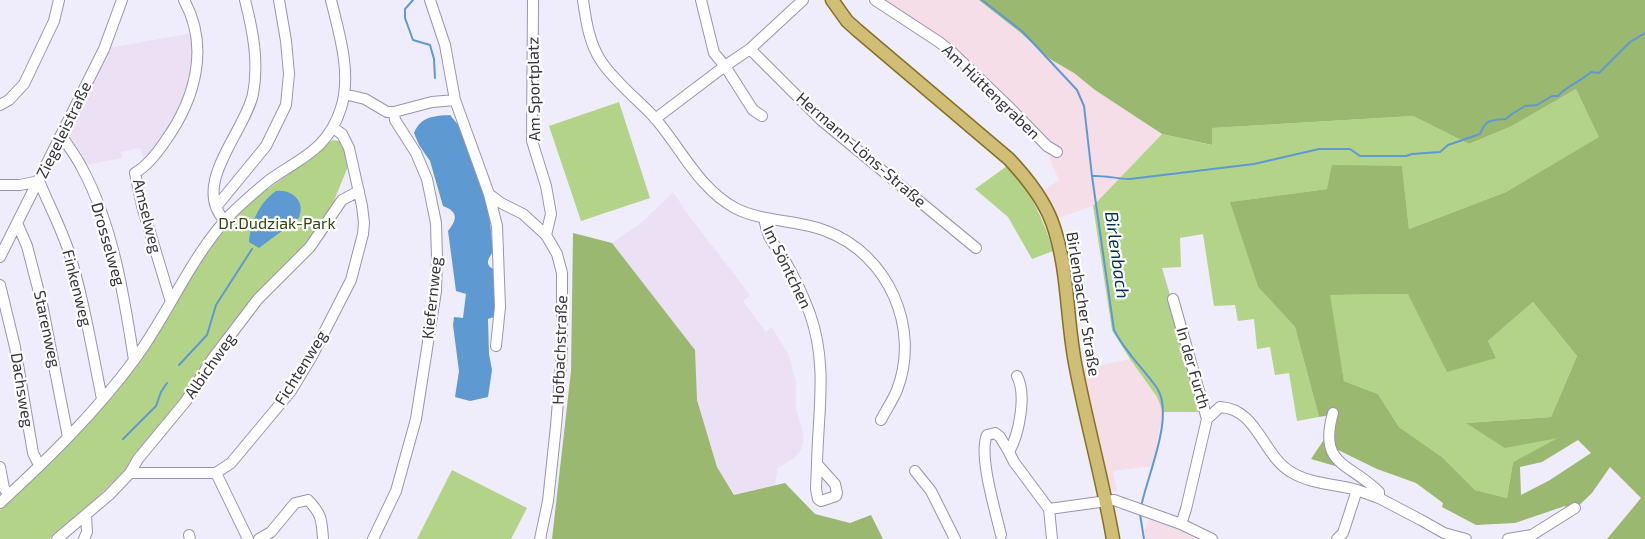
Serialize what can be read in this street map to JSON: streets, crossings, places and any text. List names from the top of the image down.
{
  "streets": {
    "main road": ["Birlenbacher Straße"],
    "street": [
      "Am Sportplatz",
      "Am Hüttengraben",
      "Ziegeleistraße",
      "Hermann-Löns-Straße",
      "Amselweg",
      "Drosselweg",
      "Im Söntchen",
      "Finkenweg",
      "Kiefernweg",
      "Starenweg",
      "Hofbachstraße",
      "Albichweg",
      "Fichtenweg",
      "In der Furth",
      "Dachsweg"
    ]
  },
  "crossings": [
    ["Am Sportplatz", "Hofbachstraße"],
    ["Ziegeleistraße", "Drosselweg"],
    ["Ziegeleistraße", "Finkenweg"],
    ["Ziegeleistraße", "Starenweg"],
    ["Albichweg", "Fichtenweg"]
  ],
  "water": ["Birlenbach"],
  "parks": ["Dr.Dudziak-Park"]
}
